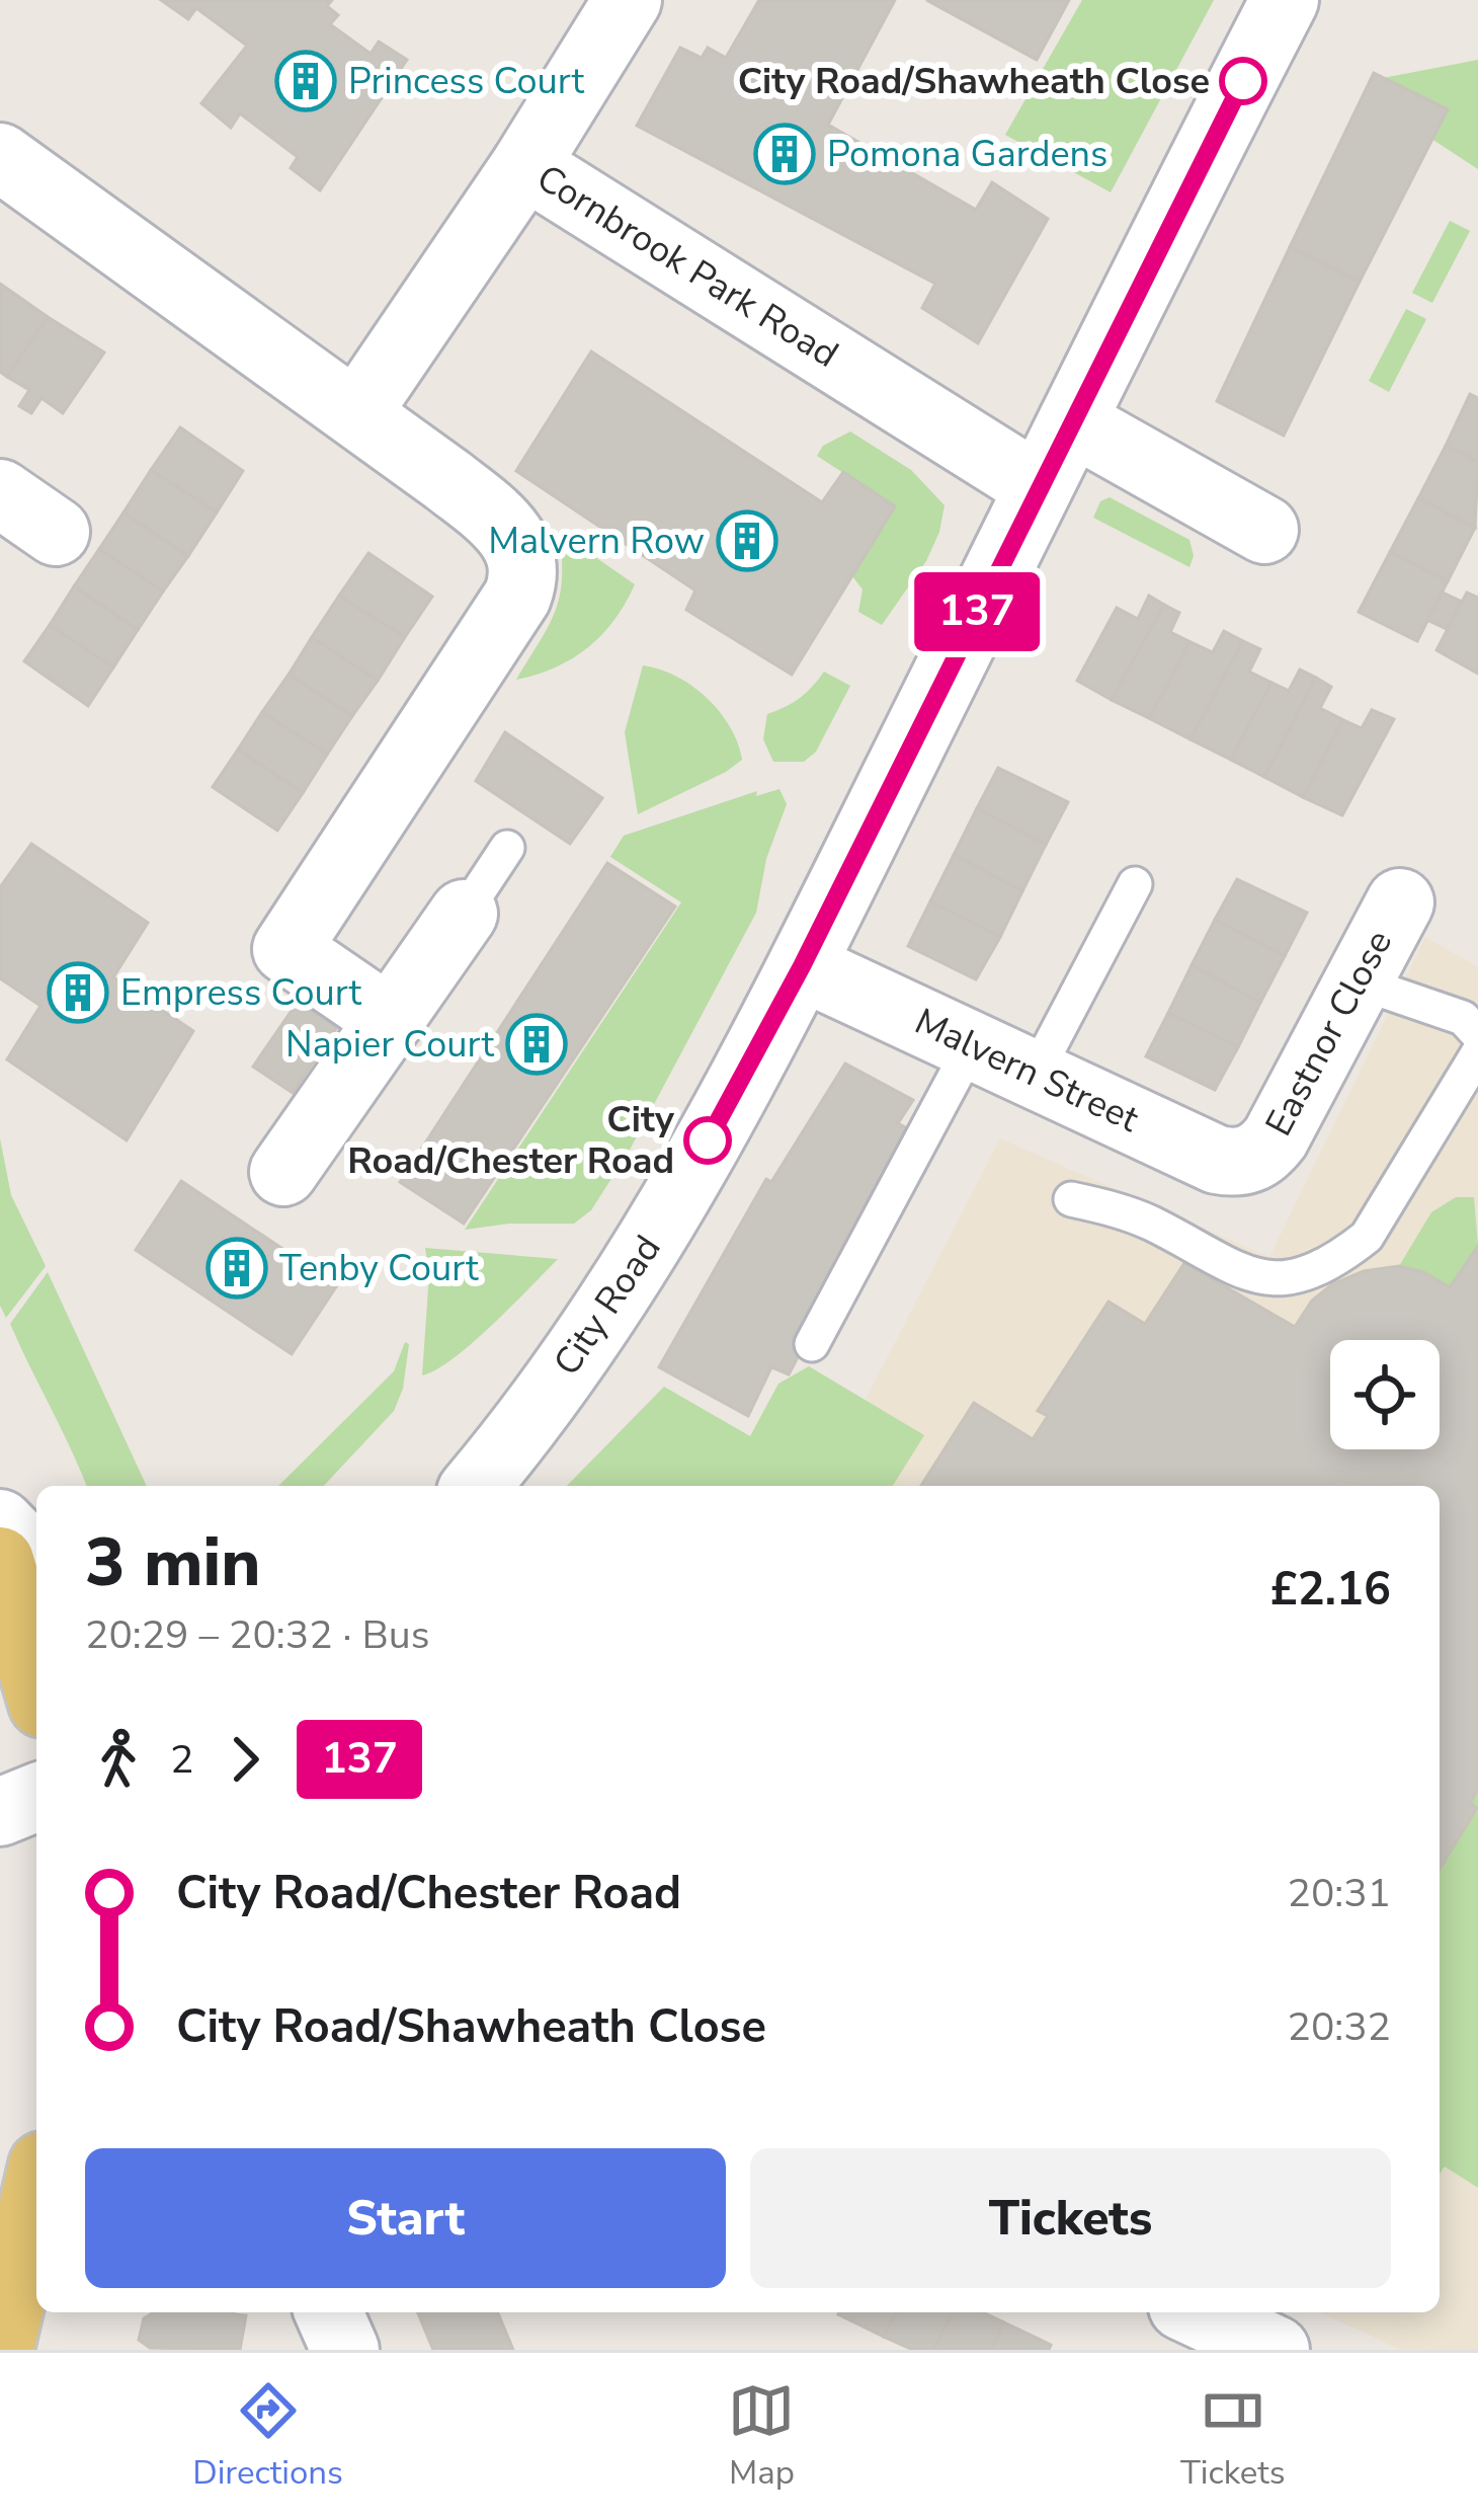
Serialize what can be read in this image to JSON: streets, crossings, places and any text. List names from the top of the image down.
{
  "streets": {
    "street": [
      "Cornbrook Park Road",
      "Eastnor Close",
      "Malvern Street",
      "City Road"
    ]
  },
  "crossings": [
    ["Cornbrook Park Road", "City Road"],
    ["Eastnor Close", "Malvern Street"],
    ["Malvern Street", "City Road"]
  ],
  "places": {
    "building": [
      "Princess Court",
      "Pomona Gardens",
      "Malvern Row",
      "Empress Court",
      "Napier Court",
      "Tenby Court"
    ],
    "other": ["City Road/Shawheath Close", "City Road/Chester Road"]
  },
  "lines": ["bus line 137"],
  "page": {
    "on_map": "137",
    "heading": ["3 min", "20:29 – 20:32 · Bus", "£2.16"],
    "legs": ["2", "137"],
    "list": [
      {
        "name": "City Road/Chester Road",
        "value": "20:31"
      },
      {
        "name": "City Road/Shawheath Close",
        "value": "20:32"
      }
    ],
    "buttons": ["Start", "Tickets"],
    "tabs": ["Directions", "Map", "Tickets"]
  }
}
